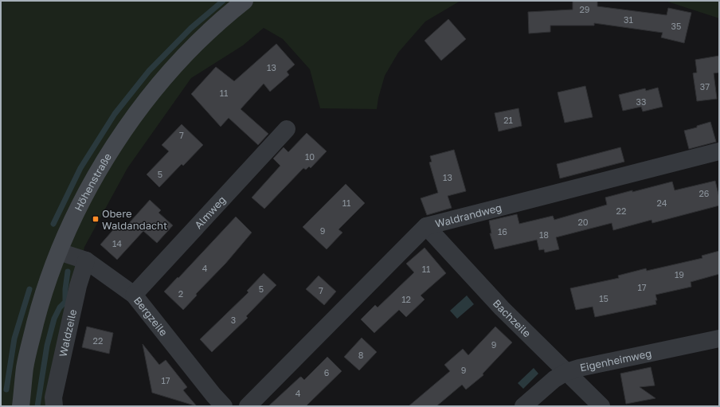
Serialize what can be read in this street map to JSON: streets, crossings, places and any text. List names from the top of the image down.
{
  "streets": {
    "street": [
      "Höhenstraße",
      "Almweg",
      "Waldrandweg",
      "Bergzeile",
      "Bachzeile",
      "Waldzeile",
      "Eigenheimweg"
    ]
  },
  "crossings": [
    ["Höhenstraße", "Bergzeile"],
    ["Almweg", "Bergzeile"],
    ["Waldrandweg", "Bachzeile"],
    ["Bergzeile", "Waldzeile"],
    ["Bachzeile", "Eigenheimweg"]
  ],
  "places": {
    "transit": ["Obere Waldandacht"]
  },
  "house_numbers": [
    "29",
    "31",
    "35",
    "13",
    "37",
    "11",
    "33",
    "21",
    "7",
    "10",
    "5",
    "13",
    "26",
    "11",
    "24",
    "22",
    "20",
    "9",
    "16",
    "18",
    "14",
    "4",
    "11",
    "19",
    "17",
    "5",
    "7",
    "2",
    "15",
    "12",
    "3",
    "22",
    "9",
    "8",
    "9",
    "6",
    "17",
    "4"
  ]
}
